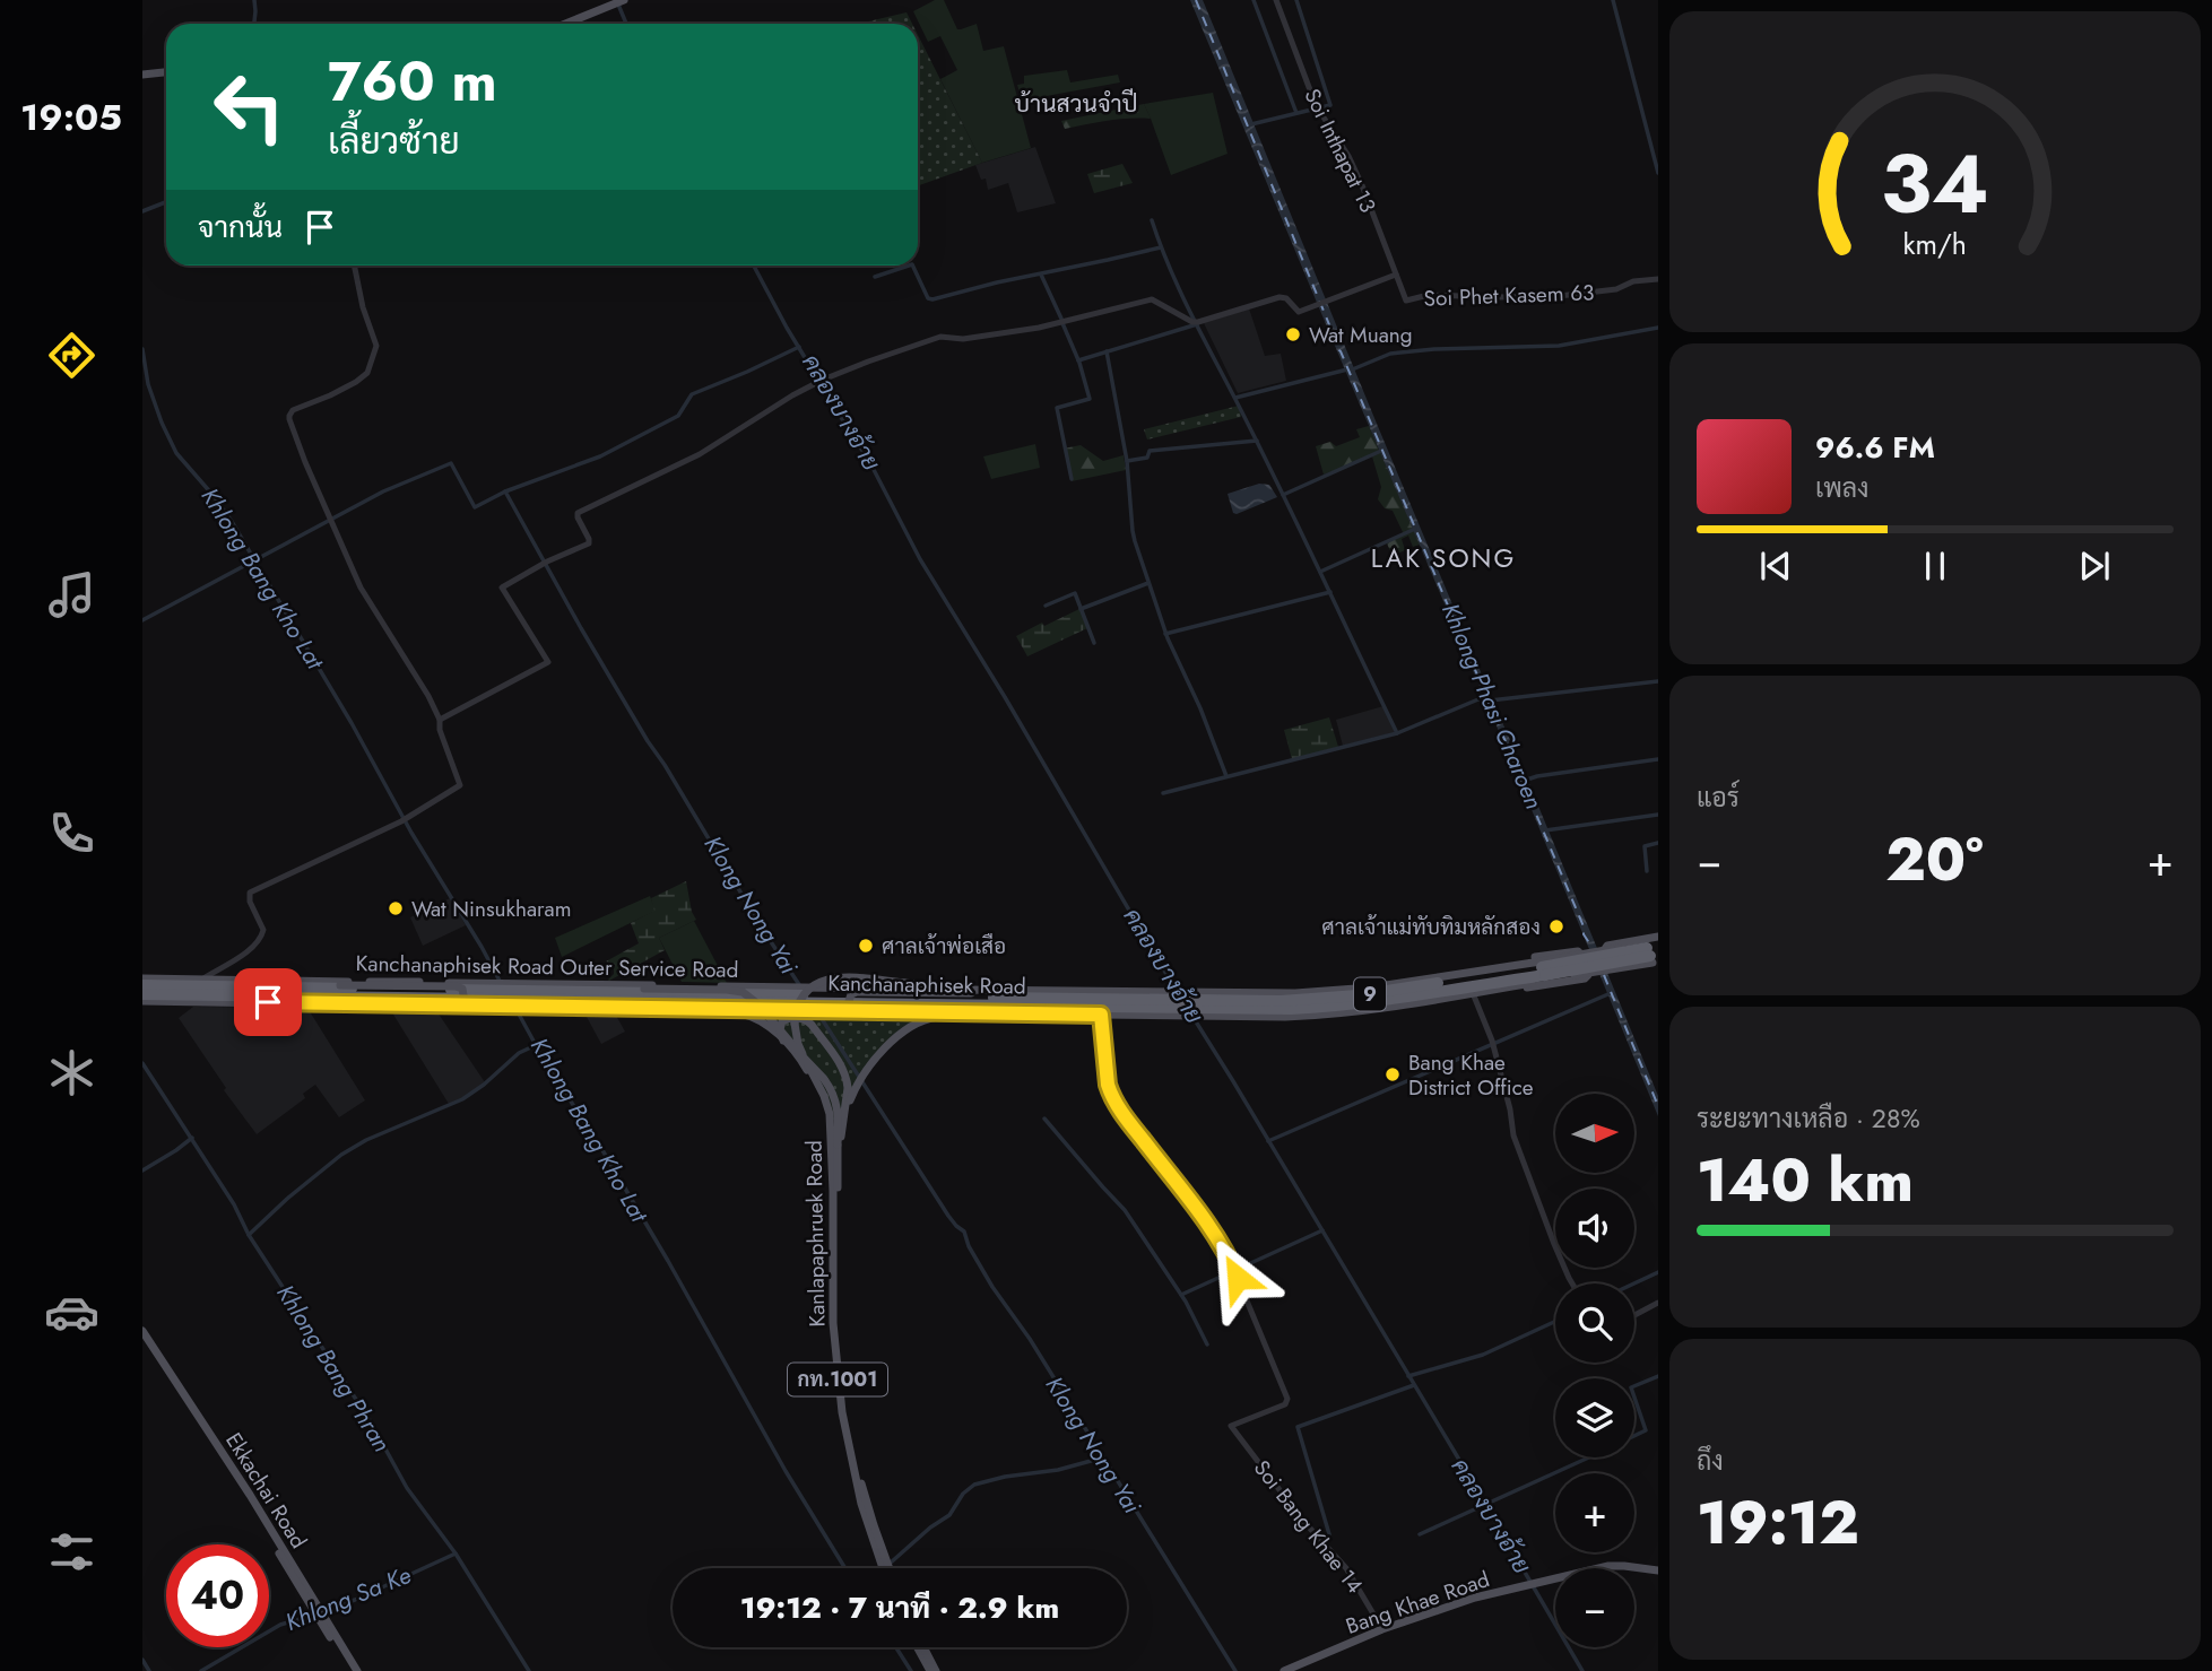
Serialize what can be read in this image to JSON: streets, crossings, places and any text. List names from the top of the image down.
{
  "streets": {
    "highway": ["Kanchanaphisek Road", "9"],
    "main road": [
      "Kanchanaphisek Road Outer Service Road",
      "Kanlapaphruek Road",
      "กท.1001",
      "Ekkachai Road",
      "Bang Khae Road"
    ],
    "street": ["Soi Inthapat 13", "Soi Phet Kasem 63", "Soi Bang Khae 14"]
  },
  "crossings": [
    ["Soi Inthapat 13", "Soi Phet Kasem 63"],
    ["Kanchanaphisek Road Outer Service Road", "Kanchanaphisek Road"],
    ["Soi Bang Khae 14", "Bang Khae Road"]
  ],
  "districts": ["บ้านสวนจำปี", "LAK SONG"],
  "water": [
    "คลองบางอ้าย",
    "Khlong Bang Kho Lat",
    "Khlong Phasi Charoen",
    "Klong Nong Yai",
    "Khlong Bang Phran",
    "Khlong Sa Ke"
  ],
  "places": [
    "Wat Muang",
    "Wat Ninsukharam",
    "ศาลเจ้าแม่ทับทิมหลักสอง",
    "ศาลเจ้าพ่อเสือ",
    "Bang Khae District Office"
  ],
  "north": "right",
  "page": {
    "tabs": "19:05",
    "turn": ["760 m", "เลี้ยวซ้าย"],
    "then": "จากนั้น",
    "song": ["96.6 FM", "เพลง"],
    "tile": [
      "แอร์",
      ["ระยะทางเหลือ · 28%", "140 km"],
      ["ถึง", "19:12"]
    ],
    "heat": ["−", "20°", "+"],
    "map_buttons": ["+", "−"],
    "limit": "40",
    "trip": "19:12 · 7 นาที · 2.9 km",
    "gauge": ["34", "km/h"]
  }
}
